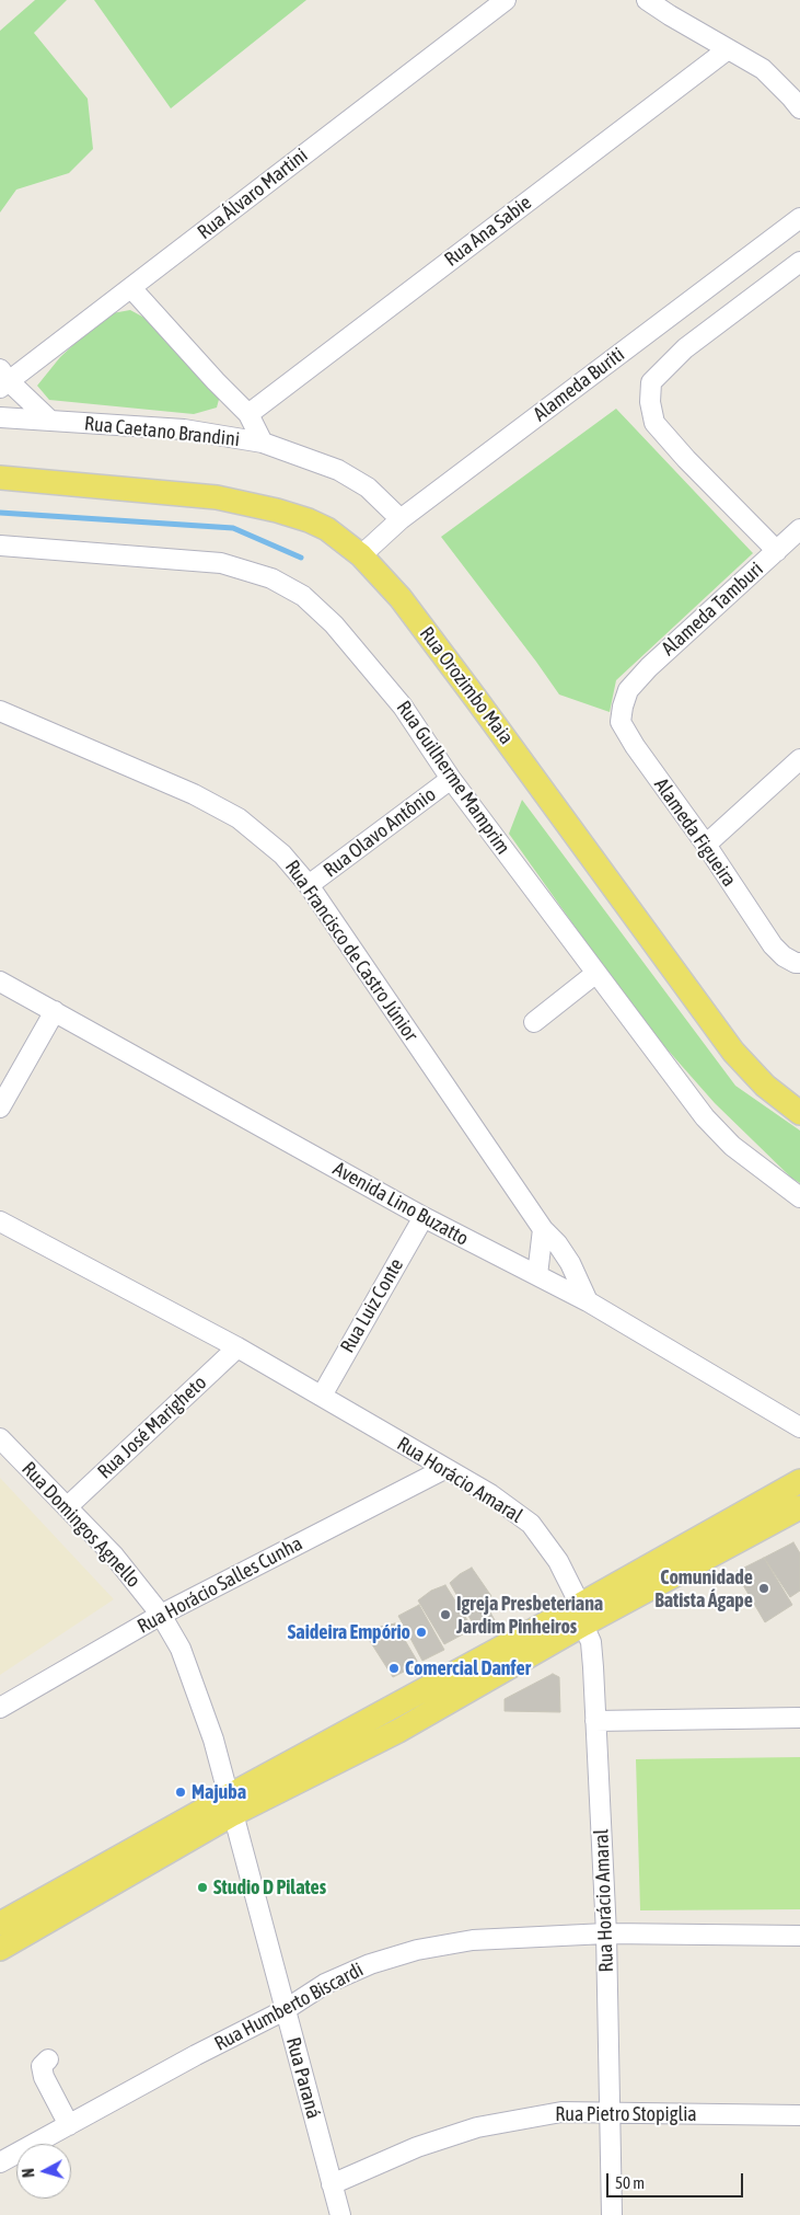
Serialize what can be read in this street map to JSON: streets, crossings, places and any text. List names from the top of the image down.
{
  "streets": {
    "main road": ["Rua Orozimbo Maia"],
    "street": [
      "Rua Álvaro Martini",
      "Rua Ana Sabie",
      "Alameda Buriti",
      "Rua Caetano Brandini",
      "Alameda Tamburi",
      "Rua Guilherme Mamprim",
      "Rua Olavo Antônio",
      "Alameda Figueira",
      "Rua Francisco de Castro Júnior",
      "Avenida Lino Buzatto",
      "Rua Luiz Conte",
      "Rua José Marigheto",
      "Rua Horácio Amaral",
      "Rua Domingos Agnello",
      "Rua Horácio Salles Cunha",
      "Rua Humberto Biscardi",
      "Rua Paraná",
      "Rua Pietro Stopiglia"
    ]
  },
  "crossings": [
    ["Alameda Buriti", "Rua Caetano Brandini"],
    ["Alameda Buriti", "Rua Orozimbo Maia"],
    ["Alameda Tamburi", "Alameda Figueira"],
    ["Rua Guilherme Mamprim", "Rua Olavo Antônio"],
    ["Rua Olavo Antônio", "Rua Francisco de Castro Júnior"],
    ["Rua Francisco de Castro Júnior", "Avenida Lino Buzatto"],
    ["Avenida Lino Buzatto", "Rua Luiz Conte"],
    ["Rua Luiz Conte", "Rua Horácio Amaral"],
    ["Rua José Marigheto", "Rua Horácio Amaral"],
    ["Rua José Marigheto", "Rua Domingos Agnello"],
    ["Rua Horácio Amaral", "Rua Horácio Salles Cunha"],
    ["Rua Horácio Amaral", "Rua Humberto Biscardi"],
    ["Rua Horácio Amaral", "Rua Pietro Stopiglia"],
    ["Rua Domingos Agnello", "Rua Horácio Salles Cunha"],
    ["Rua Domingos Agnello", "Rua Paraná"],
    ["Rua Humberto Biscardi", "Rua Paraná"],
    ["Rua Paraná", "Rua Pietro Stopiglia"]
  ],
  "places": [
    "Comunidade Batista Ágape",
    "Igreja Presbeteriana Jardim Pinheiros",
    "Saideira Empório",
    "Comercial Danfer",
    "Majuba",
    "Studio D Pilates"
  ],
  "scale_bar": "50 m",
  "north": "left"
}
